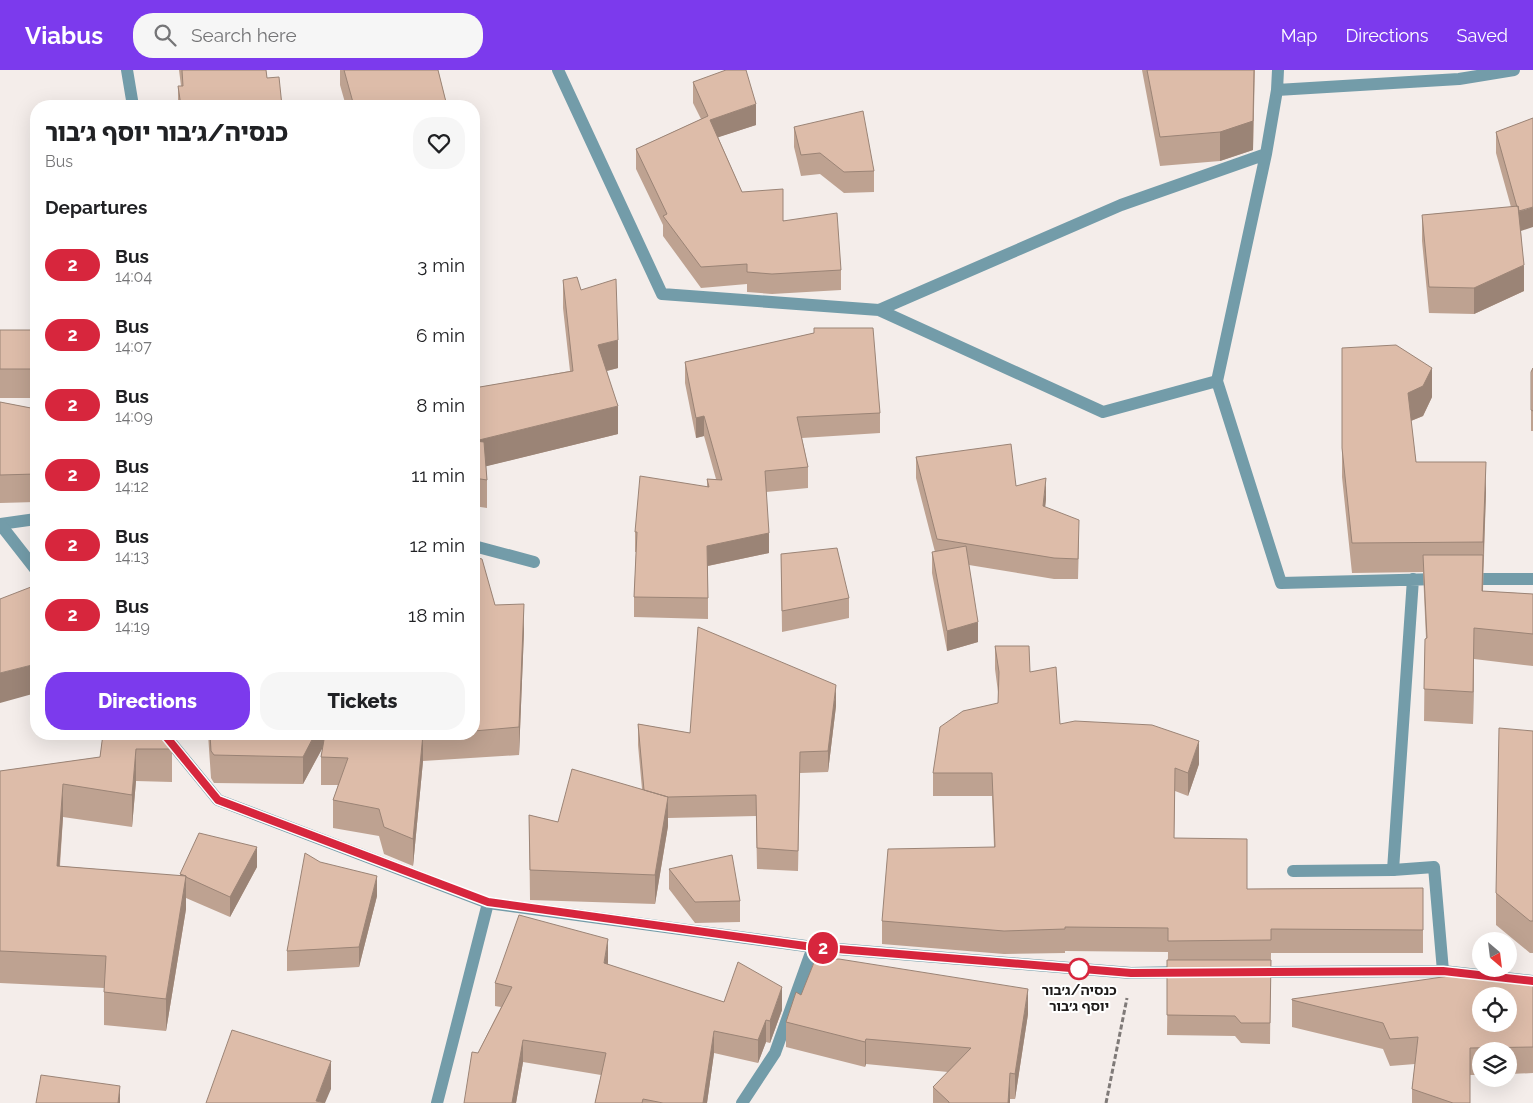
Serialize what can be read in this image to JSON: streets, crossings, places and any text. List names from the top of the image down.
{
  "places": ["כנסיה/ג׳בור יוסף ג׳בור"],
  "lines": ["bus line 2"],
  "north": "bottom right",
  "page": {
    "header": "Viabus",
    "search": "Search here",
    "nav": ["Map", "Directions", "Saved"],
    "on_map": "2",
    "heading": [
      ["כנסיה/ג׳בור יוסף ג׳בור", "Bus"],
      "Departures"
    ],
    "list": [
      {
        "mark": "2",
        "name": "Bus",
        "note": "14:04",
        "value": "3 min"
      },
      {
        "mark": "2",
        "name": "Bus",
        "note": "14:07",
        "value": "6 min"
      },
      {
        "mark": "2",
        "name": "Bus",
        "note": "14:09",
        "value": "8 min"
      },
      {
        "mark": "2",
        "name": "Bus",
        "note": "14:12",
        "value": "11 min"
      },
      {
        "mark": "2",
        "name": "Bus",
        "note": "14:13",
        "value": "12 min"
      },
      {
        "mark": "2",
        "name": "Bus",
        "note": "14:19",
        "value": "18 min"
      }
    ],
    "buttons": ["Directions", "Tickets"]
  }
}
